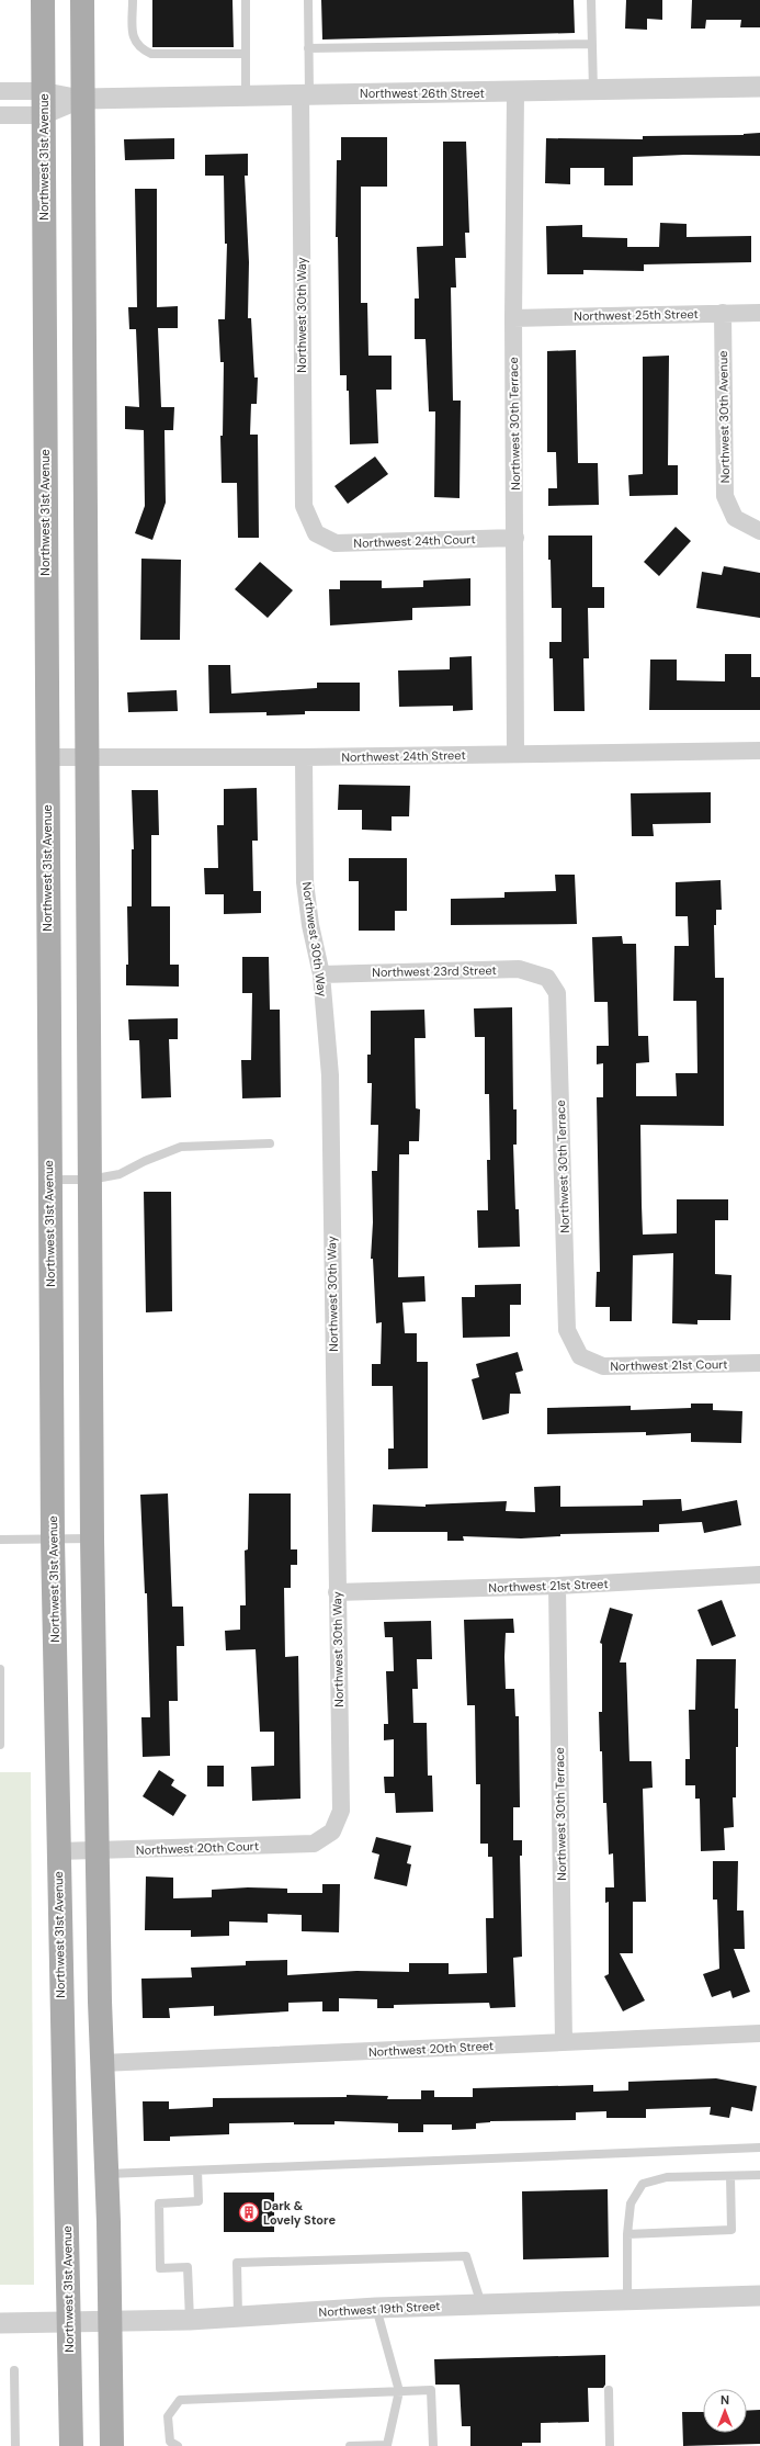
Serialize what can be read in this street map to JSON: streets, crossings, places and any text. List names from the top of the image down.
{
  "streets": {
    "main road": ["Northwest 31st Avenue"],
    "street": [
      "Northwest 26th Street",
      "Northwest 30th Way",
      "Northwest 25th Street",
      "Northwest 30th Avenue",
      "Northwest 30th Terrace",
      "Northwest 24th Court",
      "Northwest 24th Street",
      "Northwest 23rd Street",
      "Northwest 21st Court",
      "Northwest 21st Street",
      "Northwest 20th Court",
      "Northwest 20th Street",
      "Northwest 19th Street"
    ]
  },
  "crossings": [
    ["Northwest 26th Street", "Northwest 31st Avenue"],
    ["Northwest 26th Street", "Northwest 30th Way"],
    ["Northwest 26th Street", "Northwest 30th Terrace"],
    ["Northwest 31st Avenue", "Northwest 24th Street"],
    ["Northwest 31st Avenue", "Northwest 20th Court"],
    ["Northwest 31st Avenue", "Northwest 19th Street"],
    ["Northwest 30th Way", "Northwest 24th Court"],
    ["Northwest 30th Way", "Northwest 24th Street"],
    ["Northwest 30th Way", "Northwest 23rd Street"],
    ["Northwest 30th Way", "Northwest 21st Street"],
    ["Northwest 30th Way", "Northwest 20th Court"],
    ["Northwest 25th Street", "Northwest 30th Avenue"],
    ["Northwest 25th Street", "Northwest 30th Terrace"],
    ["Northwest 30th Terrace", "Northwest 24th Court"],
    ["Northwest 30th Terrace", "Northwest 24th Street"],
    ["Northwest 30th Terrace", "Northwest 23rd Street"],
    ["Northwest 30th Terrace", "Northwest 21st Court"],
    ["Northwest 30th Terrace", "Northwest 21st Street"],
    ["Northwest 30th Terrace", "Northwest 20th Street"]
  ],
  "places": {
    "building": ["Dark & Lovely Store"]
  },
  "north": "top"
}
